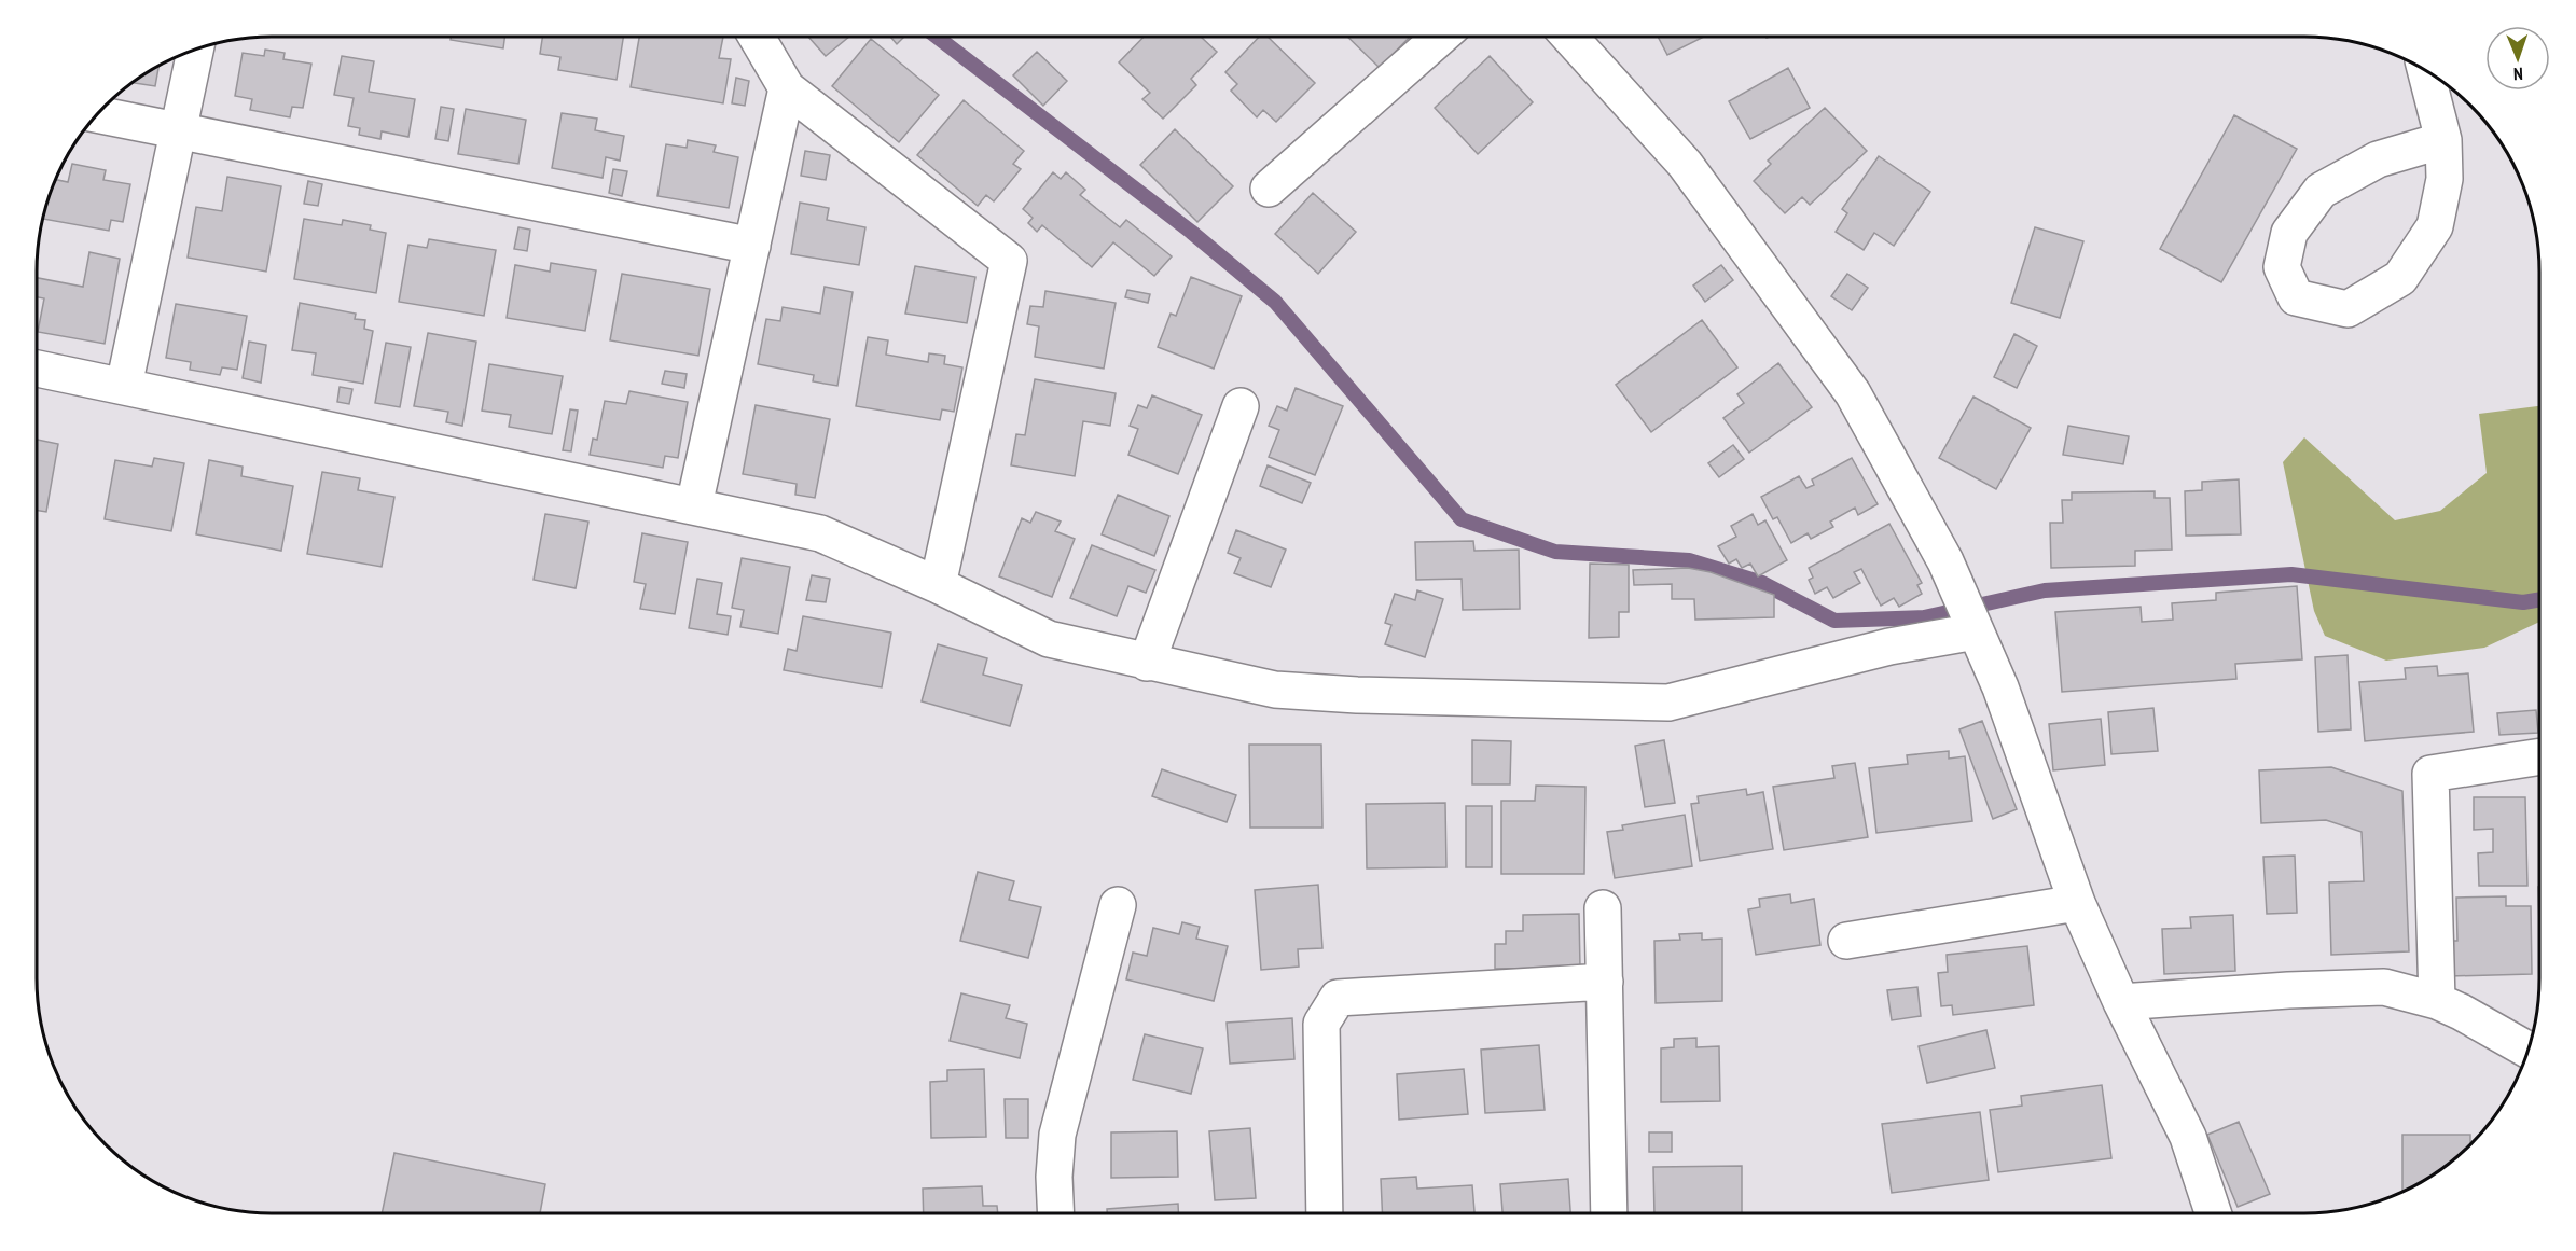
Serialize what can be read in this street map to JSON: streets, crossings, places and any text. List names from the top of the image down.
{
  "north": "bottom"
}
